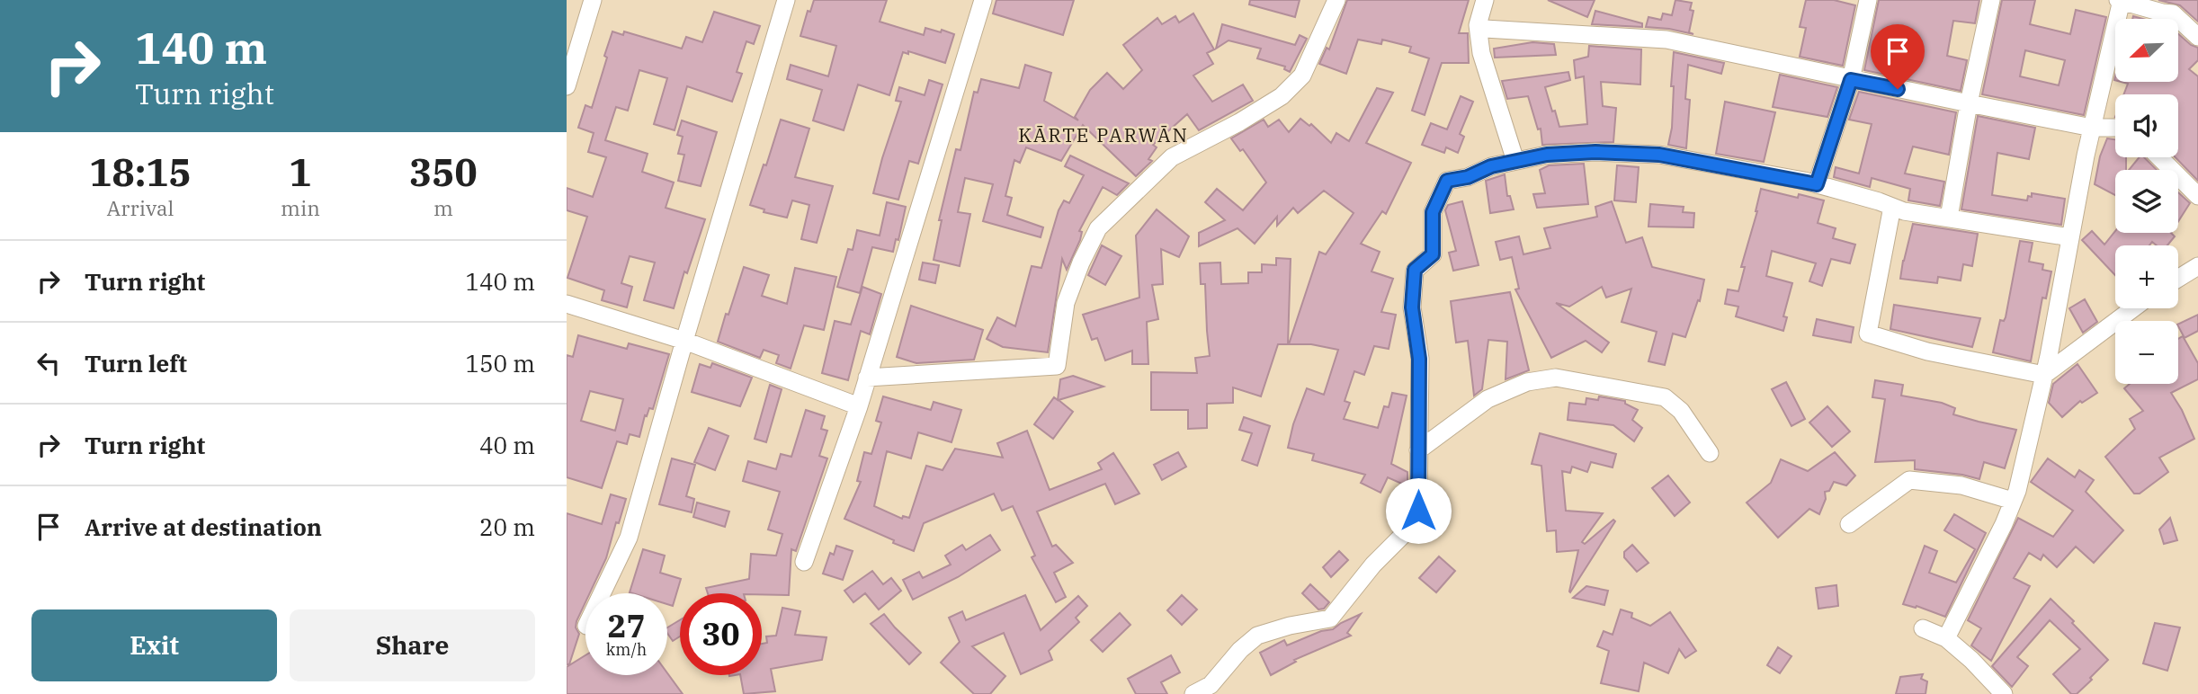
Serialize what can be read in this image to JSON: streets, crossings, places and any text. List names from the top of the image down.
{
  "districts": ["KĀRTE PARWĀN"],
  "north": "bottom left",
  "page": {
    "turn": ["140 m", "Turn right"],
    "map_buttons": ["+", "−"],
    "eta": [
      "18:15",
      "Arrival",
      "1",
      "min",
      "350",
      "m"
    ],
    "list": [
      {
        "name": "Turn right",
        "value": "140 m"
      },
      {
        "name": "Turn left",
        "value": "150 m"
      },
      {
        "name": "Turn right",
        "value": "40 m"
      },
      {
        "name": "Arrive at destination",
        "value": "20 m"
      }
    ],
    "speed": "27 km/h",
    "limit": "30",
    "buttons": ["Exit", "Share"]
  }
}
